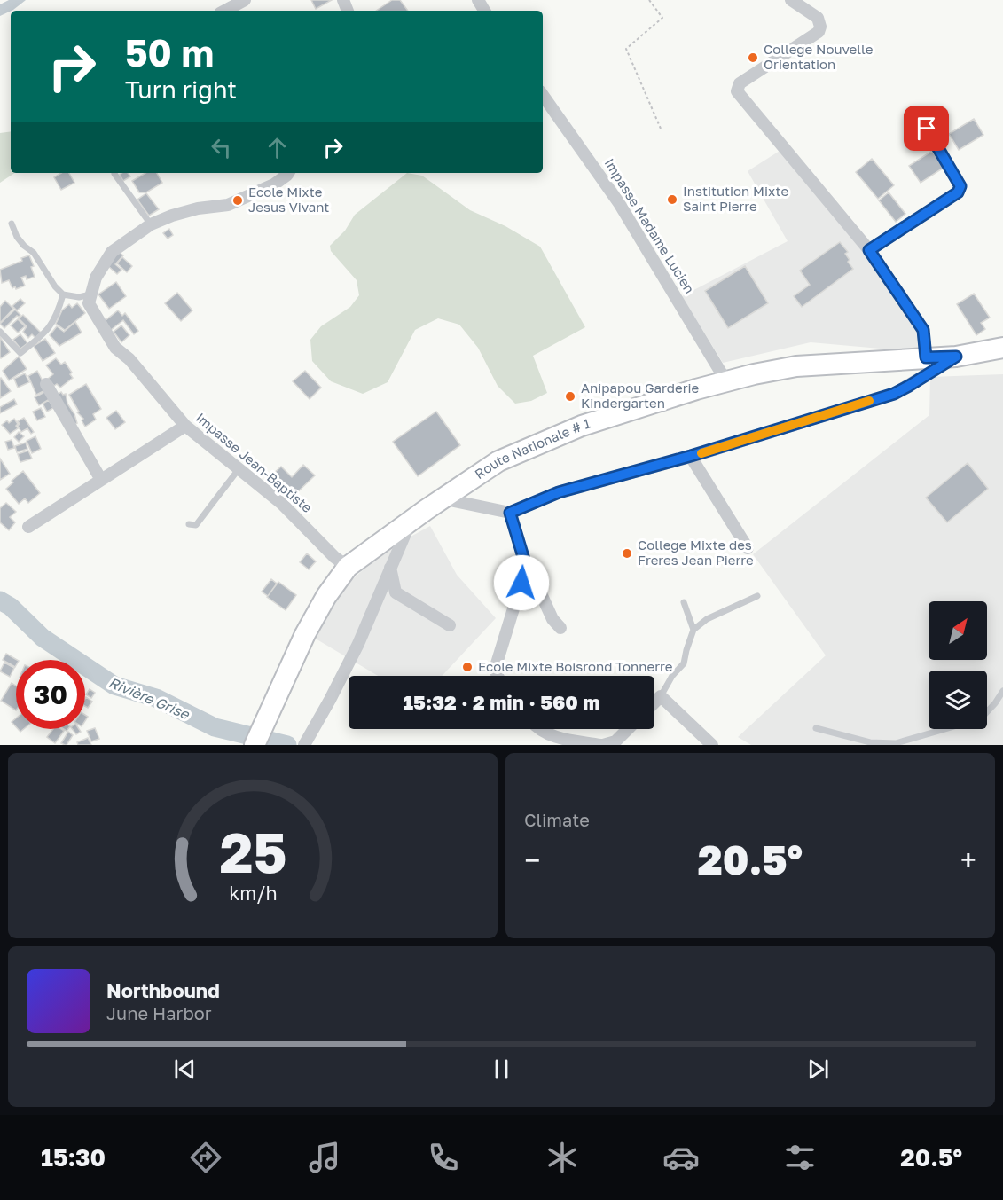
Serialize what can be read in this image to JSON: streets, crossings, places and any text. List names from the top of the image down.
{
  "streets": {
    "main road": ["Route Nationale # 1"],
    "street": ["Impasse Madame Lucien", "Impasse Jean-Baptiste"]
  },
  "crossings": [
    ["Impasse Madame Lucien", "Route Nationale # 1"],
    ["Route Nationale # 1", "Impasse Jean-Baptiste"]
  ],
  "water": ["Rivière Grise"],
  "places": [
    "College Nouvelle Orientation",
    "Institution Mixte Saint Pierre",
    "Ecole Mixte Jesus Vivant",
    "Anipapou Garderie Kindergarten",
    "College Mixte des Freres Jean Pierre",
    "Ecole Mixte Boisrond Tonnerre"
  ],
  "north": "top right",
  "page": {
    "turn": ["50 m", "Turn right"],
    "limit": "30",
    "trip": "15:32 · 2 min · 560 m",
    "tile": "Climate",
    "heat": ["−", "20.5°", "+"],
    "song": ["Northbound", "June Harbor"],
    "tabs": ["15:30", "20.5°"],
    "gauge": ["25", "km/h"]
  }
}
